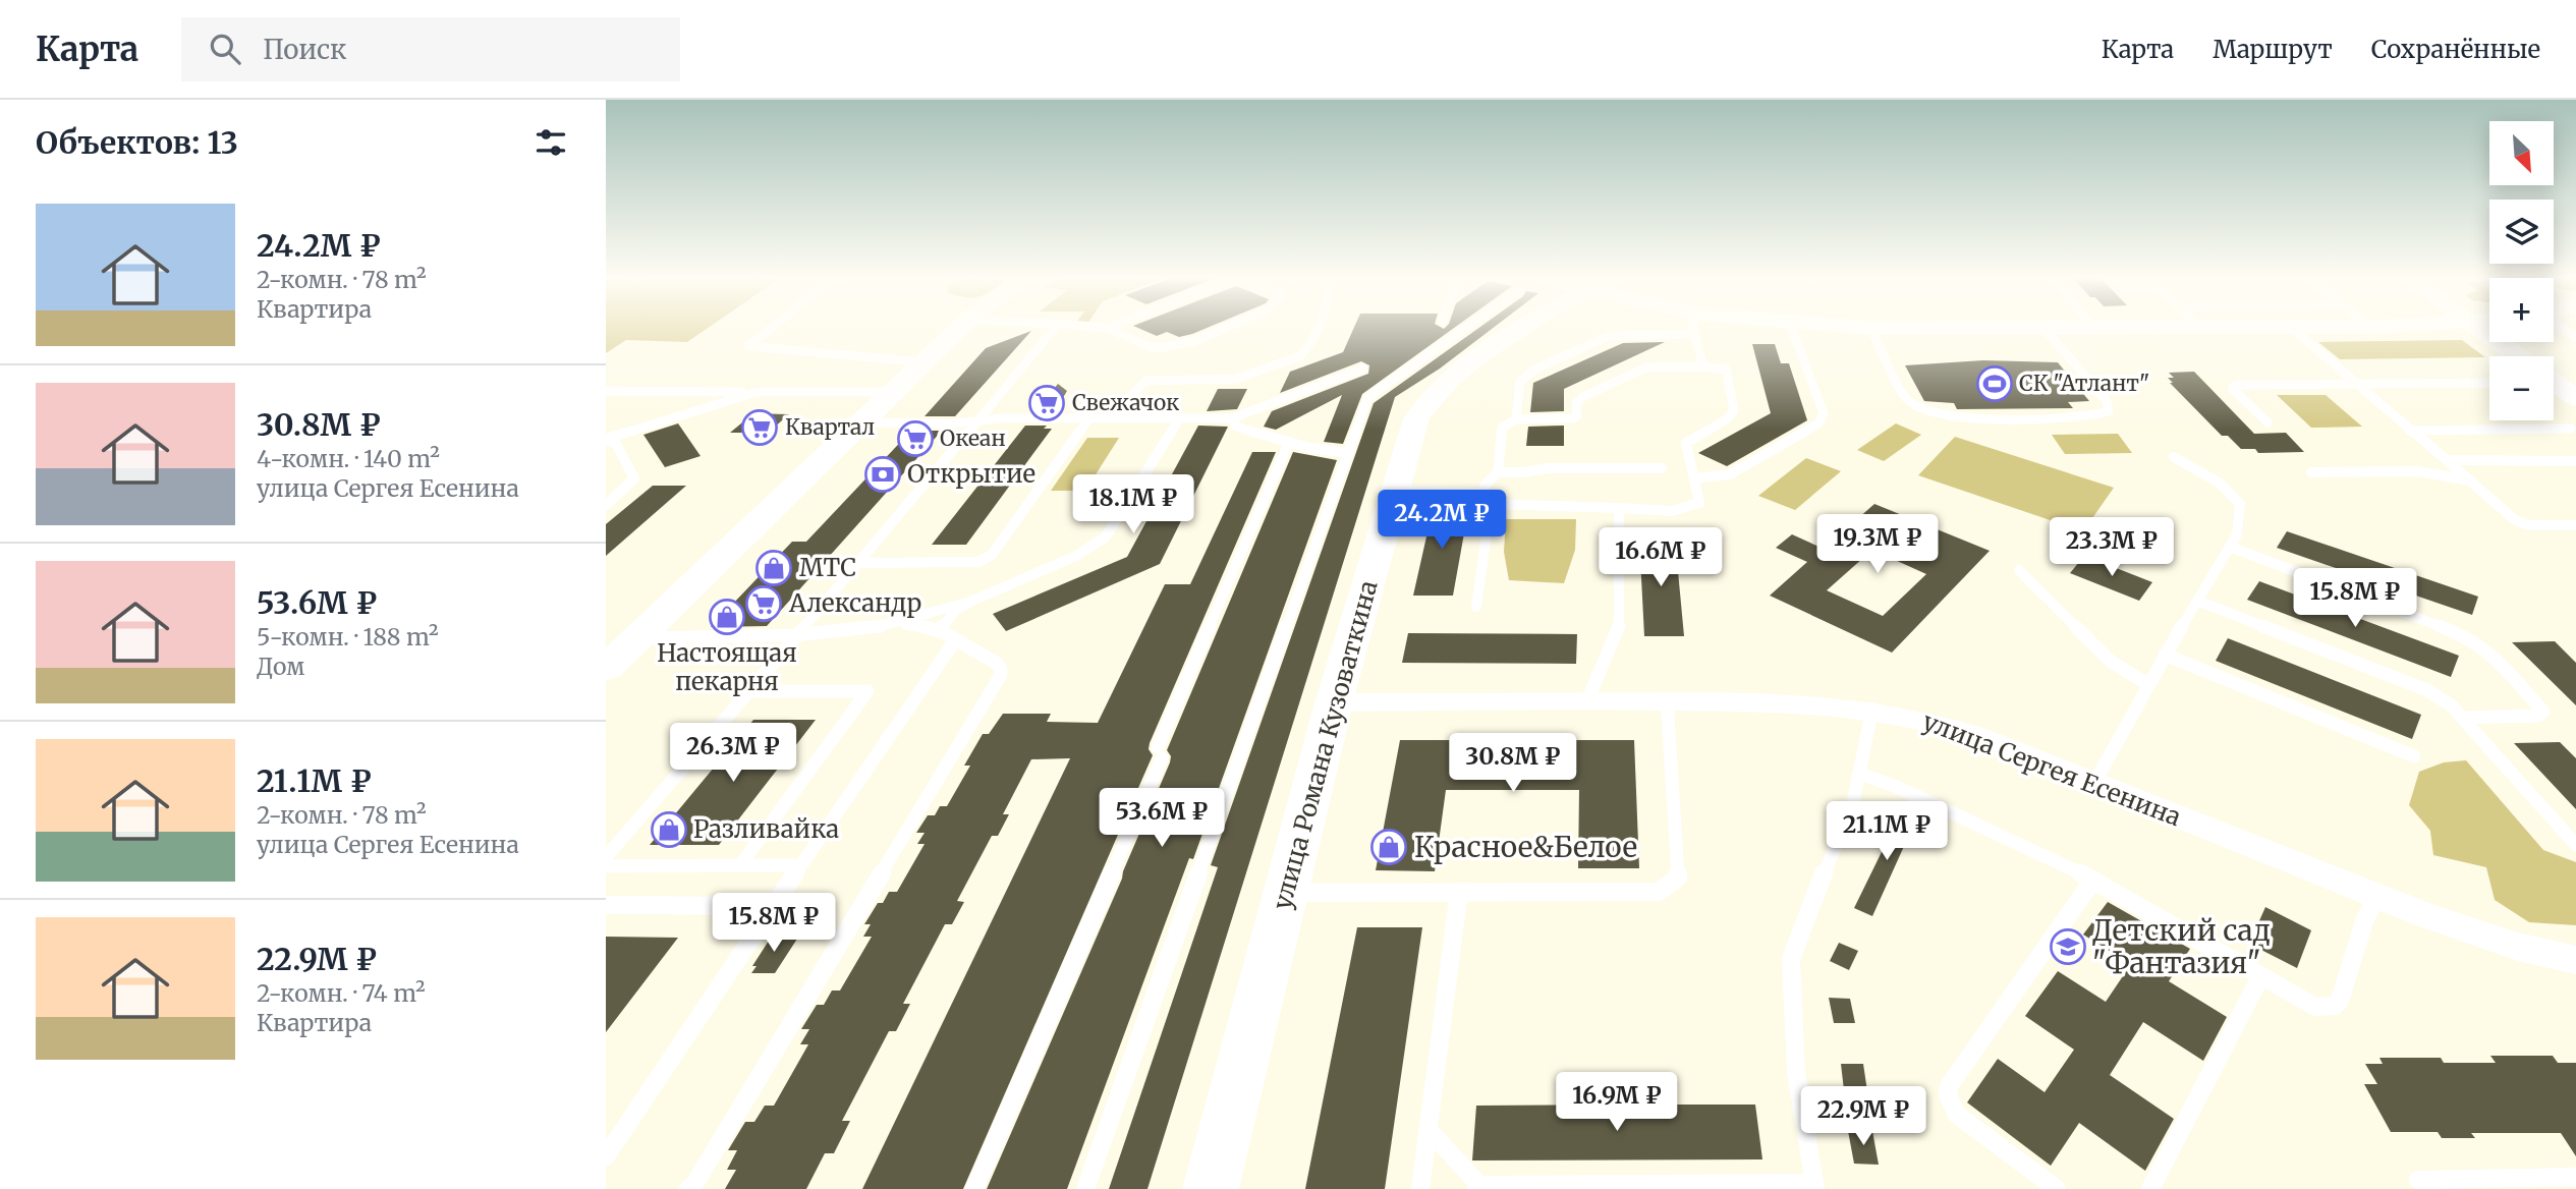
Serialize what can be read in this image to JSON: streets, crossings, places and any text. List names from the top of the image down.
{
  "streets": {
    "street": ["улица Романа Кузоваткина", "улица Сергея Есенина"]
  },
  "crossings": [
    ["улица Романа Кузоваткина", "улица Сергея Есенина"]
  ],
  "places": {
    "sports": ["СК \"Атлант\""],
    "supermarket": [
      "Свежачок",
      "Квартал",
      "Океан",
      "Александр"
    ],
    "bank": ["Открытие"],
    "shop": [
      "МТС",
      "Настоящая пекарня",
      "Разливайка",
      "Красное&Белое"
    ],
    "school or university": ["Детский сад \"Фантазия\""]
  },
  "north": "bottom right",
  "page": {
    "header": "Карта",
    "search": "Поиск",
    "nav": ["Карта", "Маршрут", "Сохранённые"],
    "heading": "Объектов: 13",
    "map_buttons": ["+", "−"],
    "list": [
      {
        "name": "24.2M ₽",
        "note": "2-комн. · 78 m² · Квартира"
      },
      {
        "name": "30.8M ₽",
        "note": "4-комн. · 140 m² · улица Сергея Есенина"
      },
      {
        "name": "53.6M ₽",
        "note": "5-комн. · 188 m² · Дом"
      },
      {
        "name": "21.1M ₽",
        "note": "2-комн. · 78 m² · улица Сергея Есенина"
      },
      {
        "name": "22.9M ₽",
        "note": "2-комн. · 74 m² · Квартира"
      }
    ],
    "price": [
      "18.1M ₽",
      "24.2M ₽",
      "19.3M ₽",
      "23.3M ₽",
      "16.6M ₽",
      "15.8M ₽",
      "26.3M ₽",
      "30.8M ₽",
      "53.6M ₽",
      "21.1M ₽",
      "15.8M ₽",
      "16.9M ₽",
      "22.9M ₽"
    ]
  }
}
